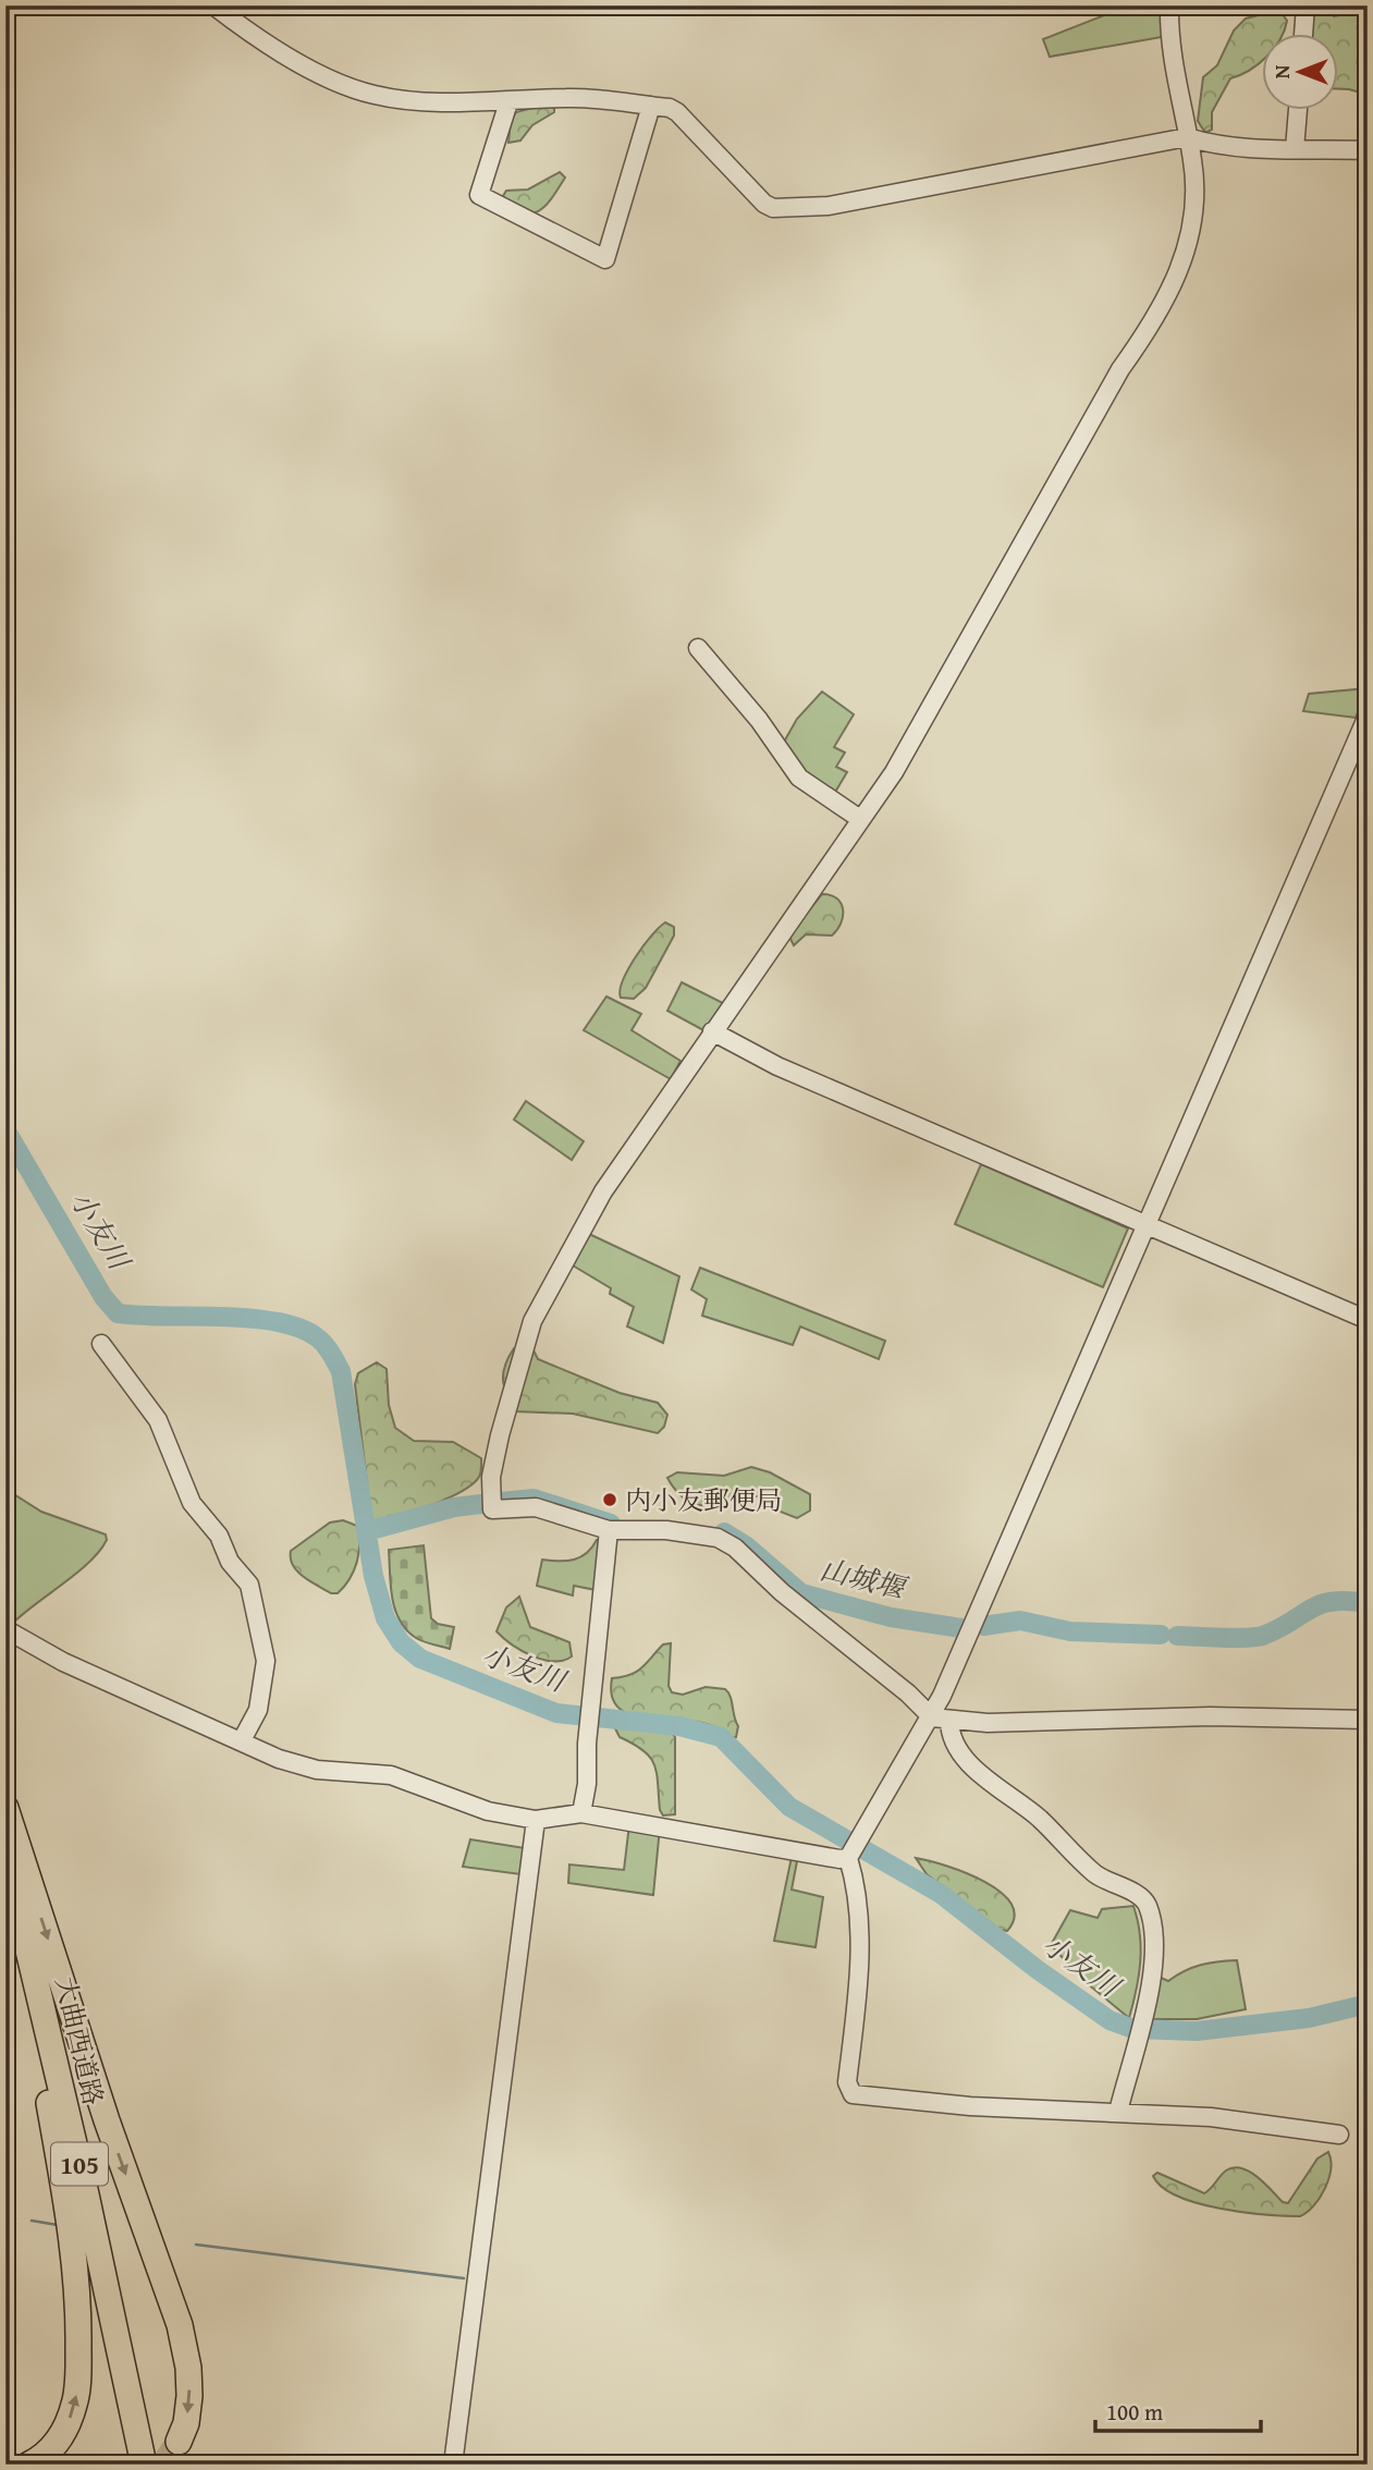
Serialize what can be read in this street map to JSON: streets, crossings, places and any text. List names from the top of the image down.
{
  "streets": {
    "highway": ["大曲西道路", "105"]
  },
  "water": ["小友川", "山城堰"],
  "places": ["内小友郵便局"],
  "scale_bar": "100 m",
  "north": "left"
}
